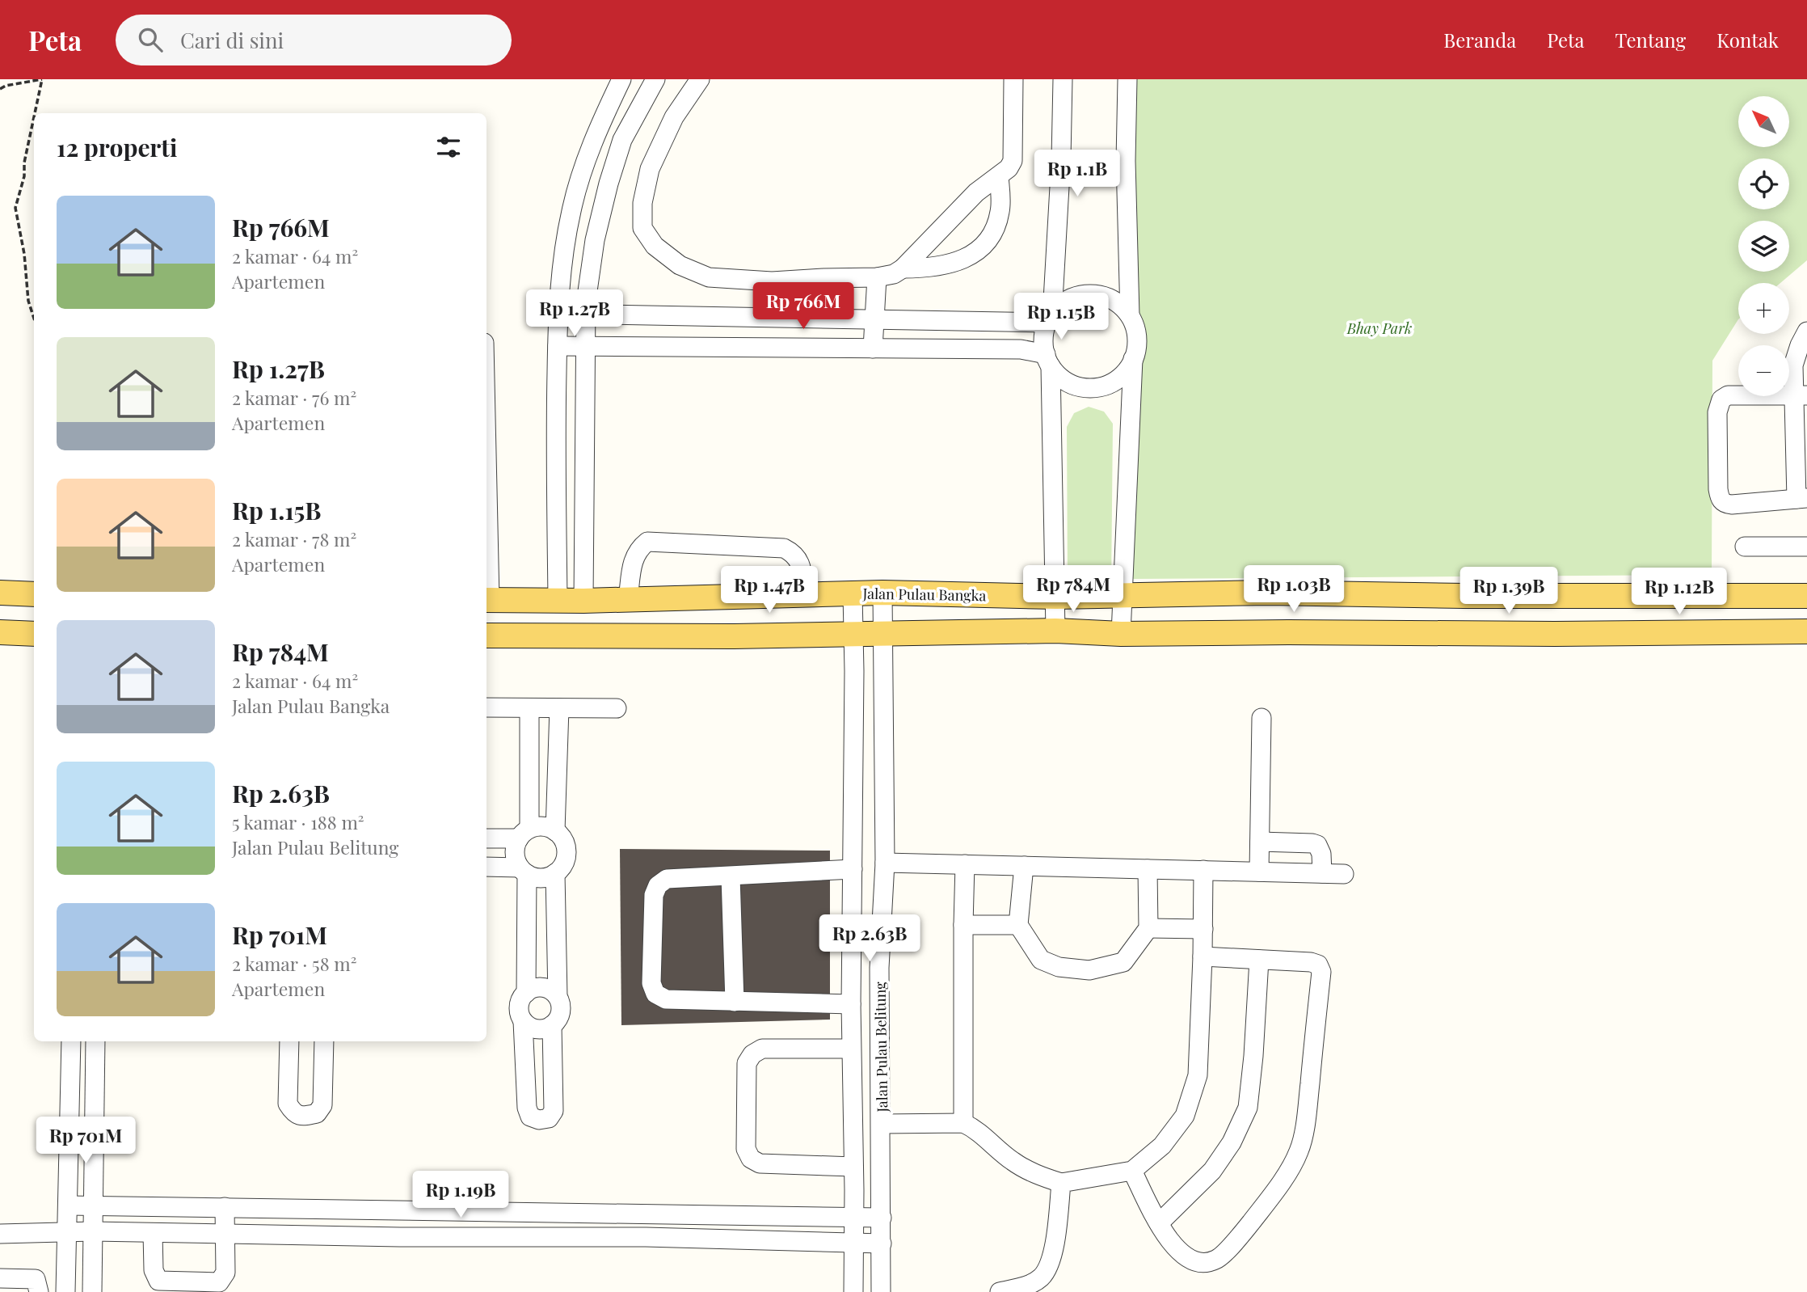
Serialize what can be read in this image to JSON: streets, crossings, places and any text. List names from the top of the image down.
{
  "streets": {
    "main road": ["Jalan Pulau Bangka"],
    "street": ["Jalan Pulau Belitung"]
  },
  "crossings": [
    ["Jalan Pulau Bangka", "Jalan Pulau Belitung"]
  ],
  "parks": ["Bhay Park"],
  "north": "top left",
  "page": {
    "header": "Peta",
    "search": "Cari di sini",
    "nav": [
      "Beranda",
      "Peta",
      "Tentang",
      "Kontak"
    ],
    "map_buttons": ["+", "−"],
    "heading": "12 properti",
    "price": [
      "Rp 1.1B",
      "Rp 766M",
      "Rp 1.27B",
      "Rp 1.15B",
      "Rp 784M",
      "Rp 1.03B",
      "Rp 1.47B",
      "Rp 1.39B",
      "Rp 1.12B",
      "Rp 2.63B",
      "Rp 701M",
      "Rp 1.19B"
    ],
    "list": [
      {
        "name": "Rp 766M",
        "note": "2 kamar · 64 m² · Apartemen"
      },
      {
        "name": "Rp 1.27B",
        "note": "2 kamar · 76 m² · Apartemen"
      },
      {
        "name": "Rp 1.15B",
        "note": "2 kamar · 78 m² · Apartemen"
      },
      {
        "name": "Rp 784M",
        "note": "2 kamar · 64 m² · Jalan Pulau Bangka"
      },
      {
        "name": "Rp 2.63B",
        "note": "5 kamar · 188 m² · Jalan Pulau Belitung"
      },
      {
        "name": "Rp 701M",
        "note": "2 kamar · 58 m² · Apartemen"
      }
    ]
  }
}
